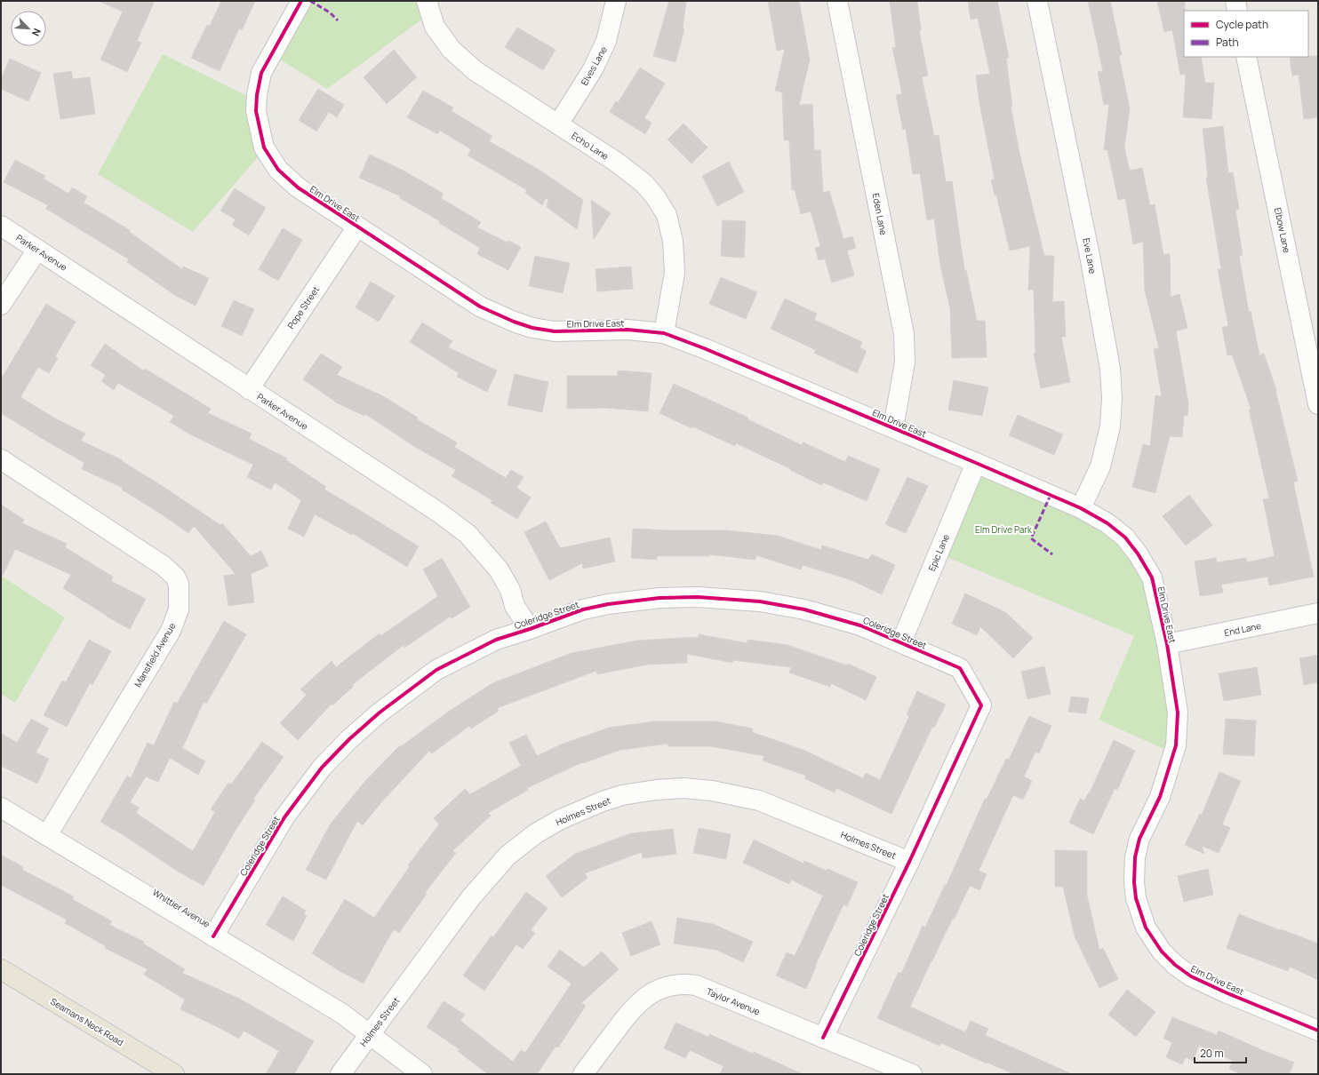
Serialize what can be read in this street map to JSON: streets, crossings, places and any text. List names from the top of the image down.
{
  "streets": {
    "main road": ["Seamans Neck Road"],
    "street": [
      "Elves Lane",
      "Echo Lane",
      "Elm Drive East",
      "Eden Lane",
      "Elbow Lane",
      "Parker Avenue",
      "Eve Lane",
      "Pope Street",
      "Epic Lane",
      "Coleridge Street",
      "End Lane",
      "Mansfield Avenue",
      "Holmes Street",
      "Whittier Avenue",
      "Taylor Avenue"
    ]
  },
  "crossings": [
    ["Elves Lane", "Echo Lane"],
    ["Echo Lane", "Elm Drive East"],
    ["Elm Drive East", "Eden Lane"],
    ["Elm Drive East", "Eve Lane"],
    ["Elm Drive East", "Pope Street"],
    ["Elm Drive East", "Epic Lane"],
    ["Elm Drive East", "End Lane"],
    ["Parker Avenue", "Pope Street"],
    ["Parker Avenue", "Coleridge Street"],
    ["Epic Lane", "Coleridge Street"],
    ["Coleridge Street", "Holmes Street"],
    ["Coleridge Street", "Whittier Avenue"],
    ["Coleridge Street", "Taylor Avenue"],
    ["Mansfield Avenue", "Whittier Avenue"],
    ["Holmes Street", "Whittier Avenue"]
  ],
  "parks": ["Elm Drive Park"],
  "legend": ["Cycle path", "Path"],
  "scale_bar": "20 m",
  "north": "bottom right"
}
